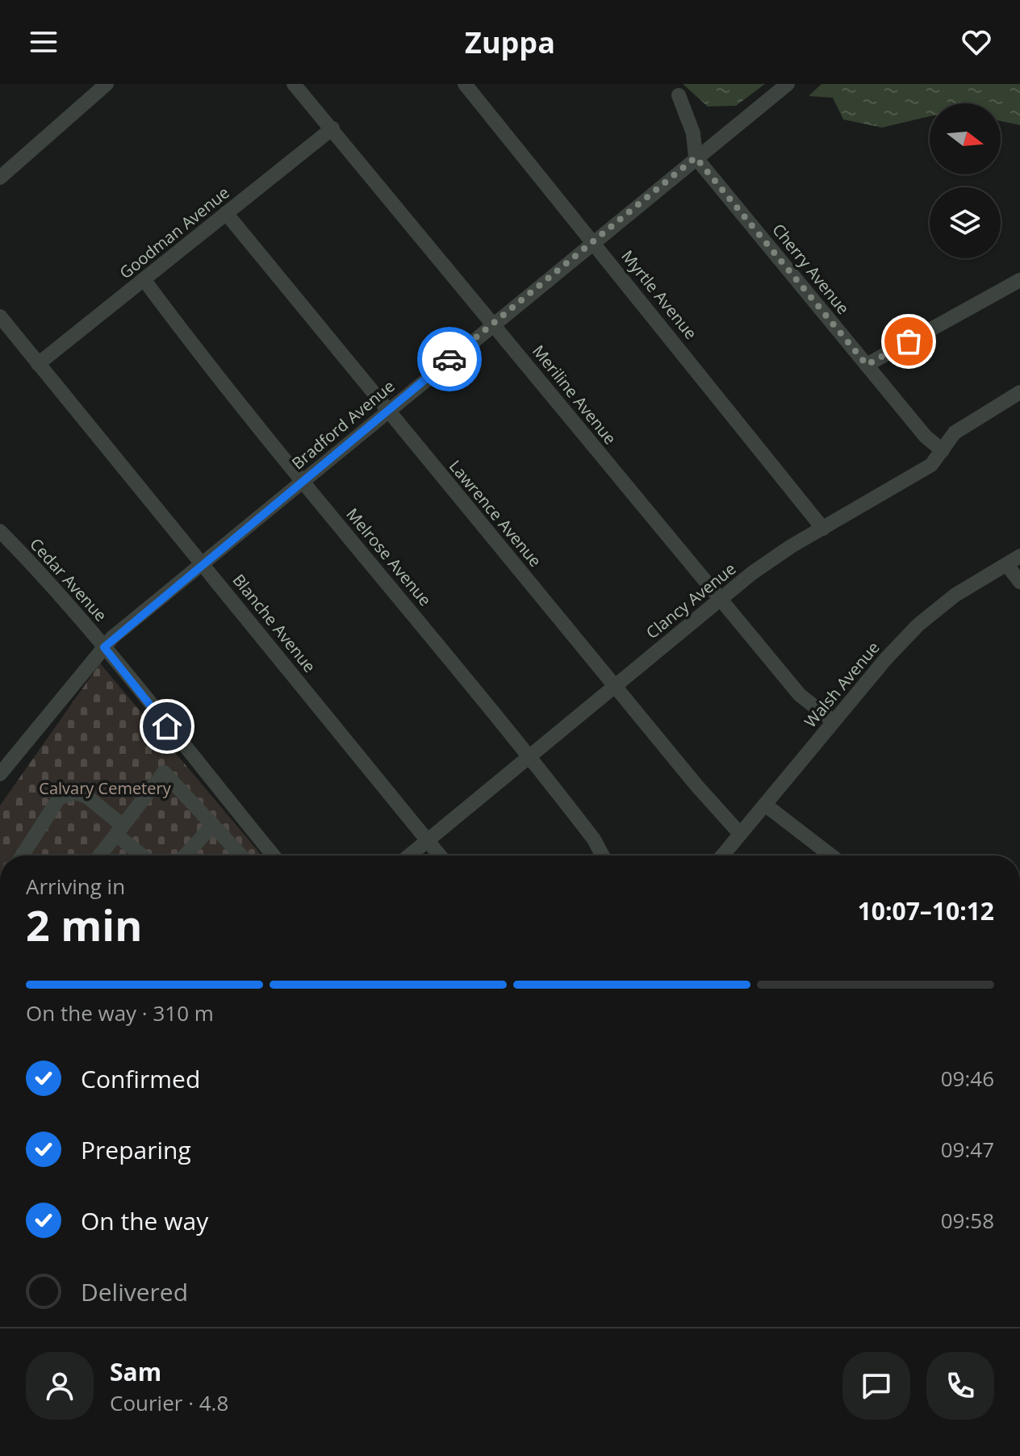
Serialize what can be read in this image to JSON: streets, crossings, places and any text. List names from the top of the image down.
{
  "streets": {
    "street": [
      "Goodman Avenue",
      "Cherry Avenue",
      "Myrtle Avenue",
      "Meriline Avenue",
      "Bradford Avenue",
      "Lawrence Avenue",
      "Melrose Avenue",
      "Cedar Avenue",
      "Clancy Avenue",
      "Blanche Avenue",
      "Walsh Avenue"
    ]
  },
  "crossings": [
    ["Goodman Avenue", "Meriline Avenue"],
    ["Goodman Avenue", "Lawrence Avenue"],
    ["Goodman Avenue", "Melrose Avenue"],
    ["Goodman Avenue", "Blanche Avenue"],
    ["Cherry Avenue", "Bradford Avenue"],
    ["Cherry Avenue", "Clancy Avenue"],
    ["Myrtle Avenue", "Bradford Avenue"],
    ["Myrtle Avenue", "Clancy Avenue"],
    ["Meriline Avenue", "Bradford Avenue"],
    ["Meriline Avenue", "Clancy Avenue"],
    ["Meriline Avenue", "Walsh Avenue"],
    ["Bradford Avenue", "Lawrence Avenue"],
    ["Bradford Avenue", "Melrose Avenue"],
    ["Bradford Avenue", "Cedar Avenue"],
    ["Bradford Avenue", "Blanche Avenue"],
    ["Lawrence Avenue", "Clancy Avenue"],
    ["Lawrence Avenue", "Walsh Avenue"],
    ["Melrose Avenue", "Clancy Avenue"],
    ["Clancy Avenue", "Blanche Avenue"]
  ],
  "parks": ["Calvary Cemetery"],
  "north": "right",
  "page": {
    "header": "Zuppa",
    "heading": ["2 min", "Arriving in", "10:07–10:12"],
    "panel": ["Sam", "Courier · 4.8"],
    "bar": "On the way · 310 m",
    "list": [
      ["Confirmed", "09:46"],
      ["Preparing", "09:47"],
      ["On the way", "09:58"],
      "Delivered"
    ]
  }
}
